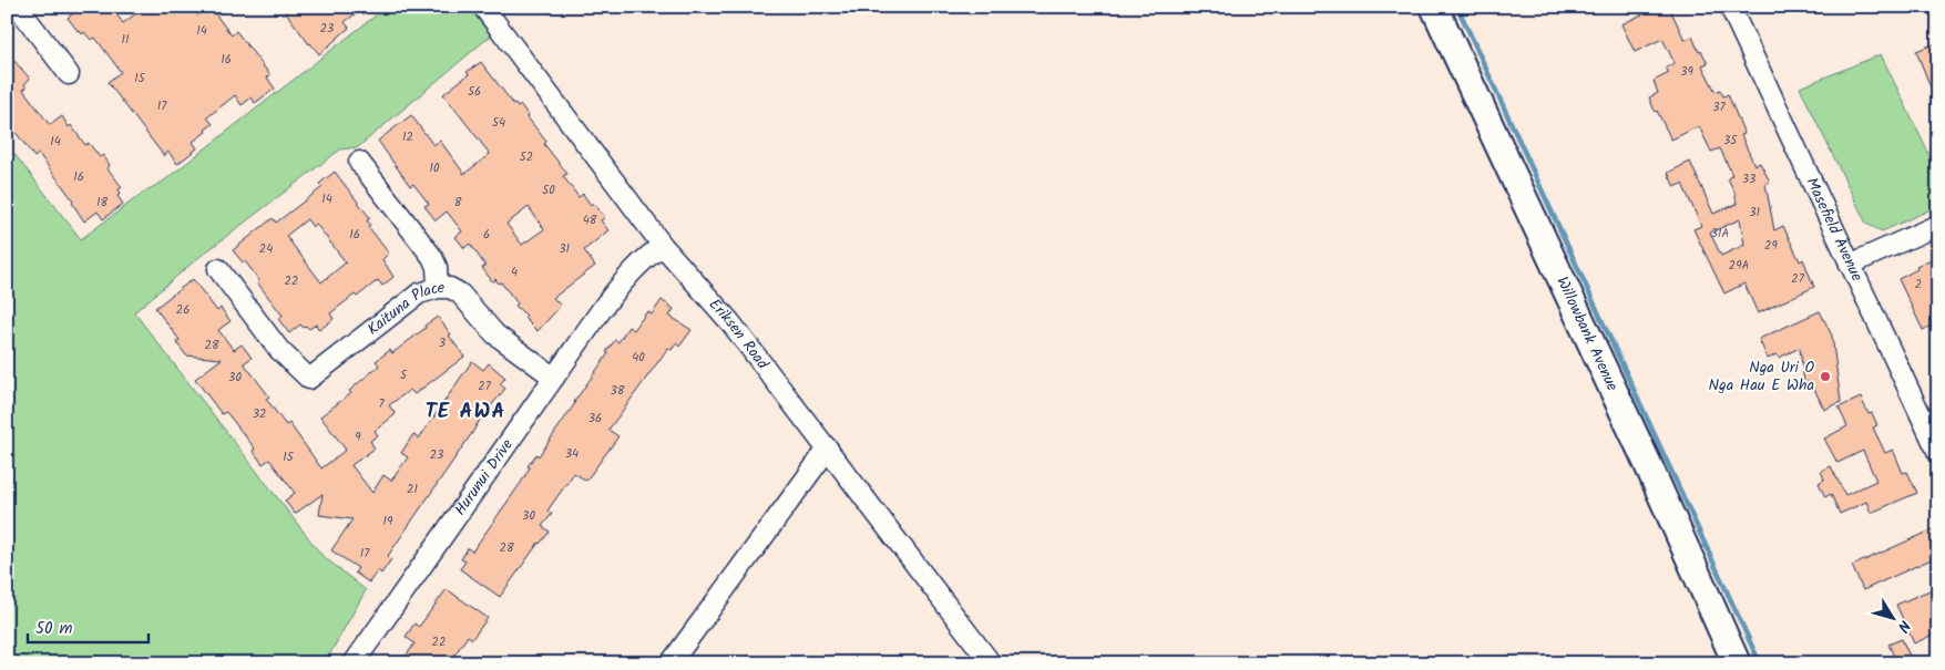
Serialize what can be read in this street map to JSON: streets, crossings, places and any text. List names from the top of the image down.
{
  "streets": {
    "main road": ["Willowbank Avenue"],
    "street": [
      "Masefield Avenue",
      "Kaituna Place",
      "Eriksen Road",
      "Hurunui Drive"
    ]
  },
  "crossings": [
    ["Kaituna Place", "Hurunui Drive"],
    ["Eriksen Road", "Hurunui Drive"]
  ],
  "districts": ["TE AWA"],
  "places": ["Nga Uri O Nga Hau E Wha"],
  "house_numbers": [
    "23",
    "14",
    "11",
    "16",
    "39",
    "15",
    "56",
    "17",
    "37",
    "54",
    "12",
    "35",
    "14",
    "52",
    "10",
    "16",
    "33",
    "50",
    "14",
    "18",
    "8",
    "31",
    "48",
    "31A",
    "16",
    "6",
    "29",
    "24",
    "31",
    "29A",
    "4",
    "27",
    "22",
    "2",
    "26",
    "3",
    "28",
    "40",
    "5",
    "30",
    "27",
    "38",
    "7",
    "32",
    "36",
    "9",
    "34",
    "23",
    "15",
    "21",
    "30",
    "19",
    "28",
    "17",
    "22"
  ],
  "scale_bar": "50 m",
  "north": "bottom right"
}
